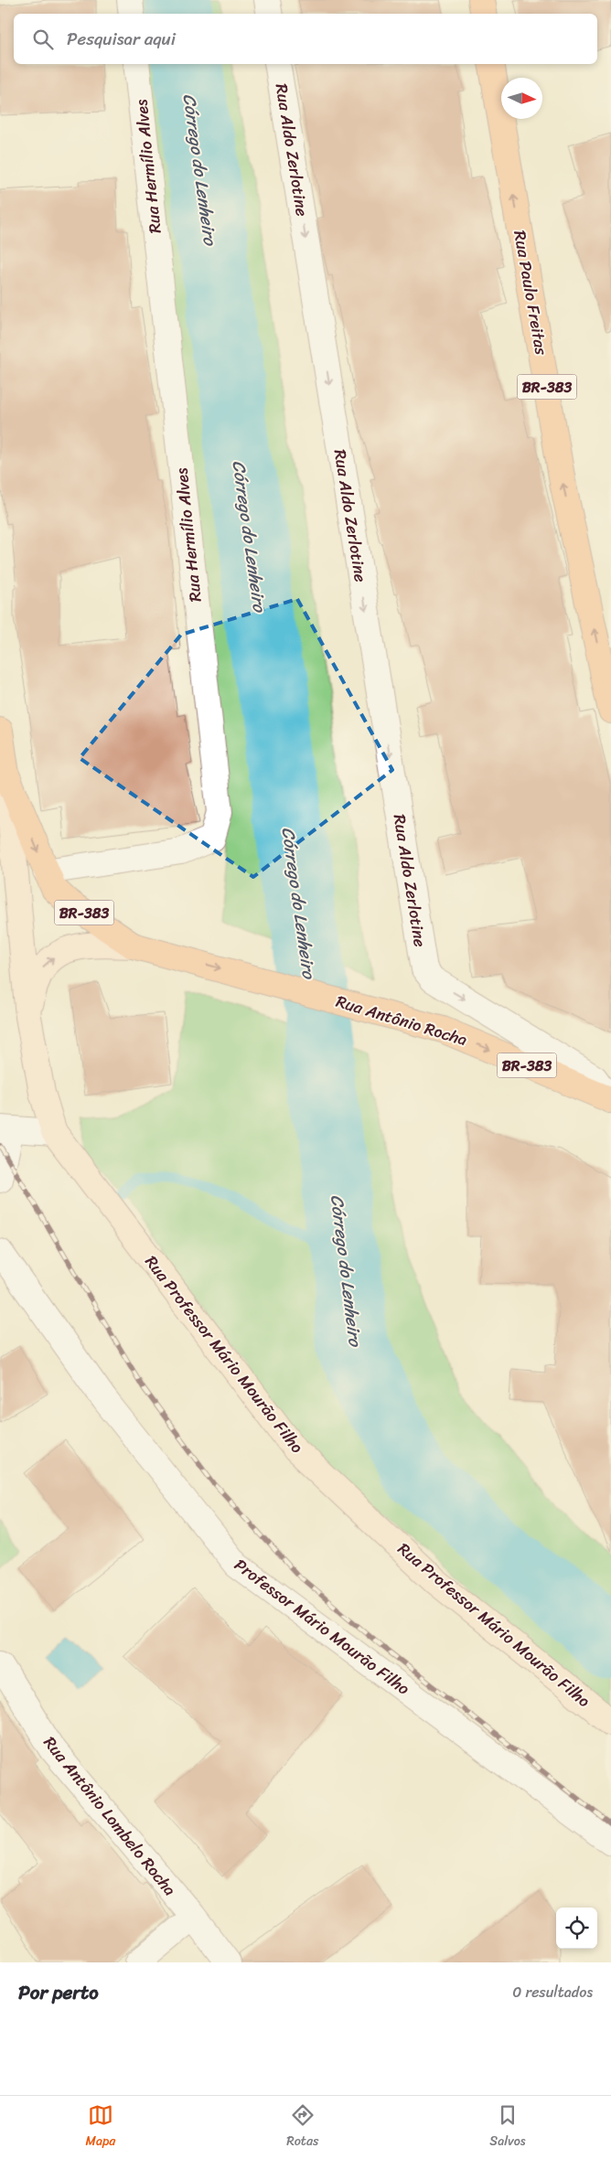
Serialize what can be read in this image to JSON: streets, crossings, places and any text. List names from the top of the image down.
{
  "streets": {
    "highway": ["Rua Paulo Freitas", "BR-383", "Rua Antônio Rocha"],
    "main road": ["Rua Professor Mário Mourão Filho"],
    "street": [
      "Rua Aldo Zerlotine",
      "Rua Hermílio Alves",
      "Professor Mário Mourão Filho",
      "Rua Antônio Lombelo Rocha"
    ]
  },
  "crossings": [
    ["Rua Aldo Zerlotine", "Rua Antônio Rocha"],
    ["Rua Hermílio Alves", "Rua Antônio Rocha"],
    ["Rua Antônio Rocha", "Rua Professor Mário Mourão Filho"]
  ],
  "one_way": ["Rua Aldo Zerlotine", "Rua Paulo Freitas", "Rua Antônio Rocha"],
  "water": ["Córrego do Lenheiro"],
  "north": "right",
  "page": {
    "search": "Pesquisar aqui",
    "heading": ["Por perto", "0 resultados"],
    "nav": ["Mapa", "Rotas", "Salvos"]
  }
}
